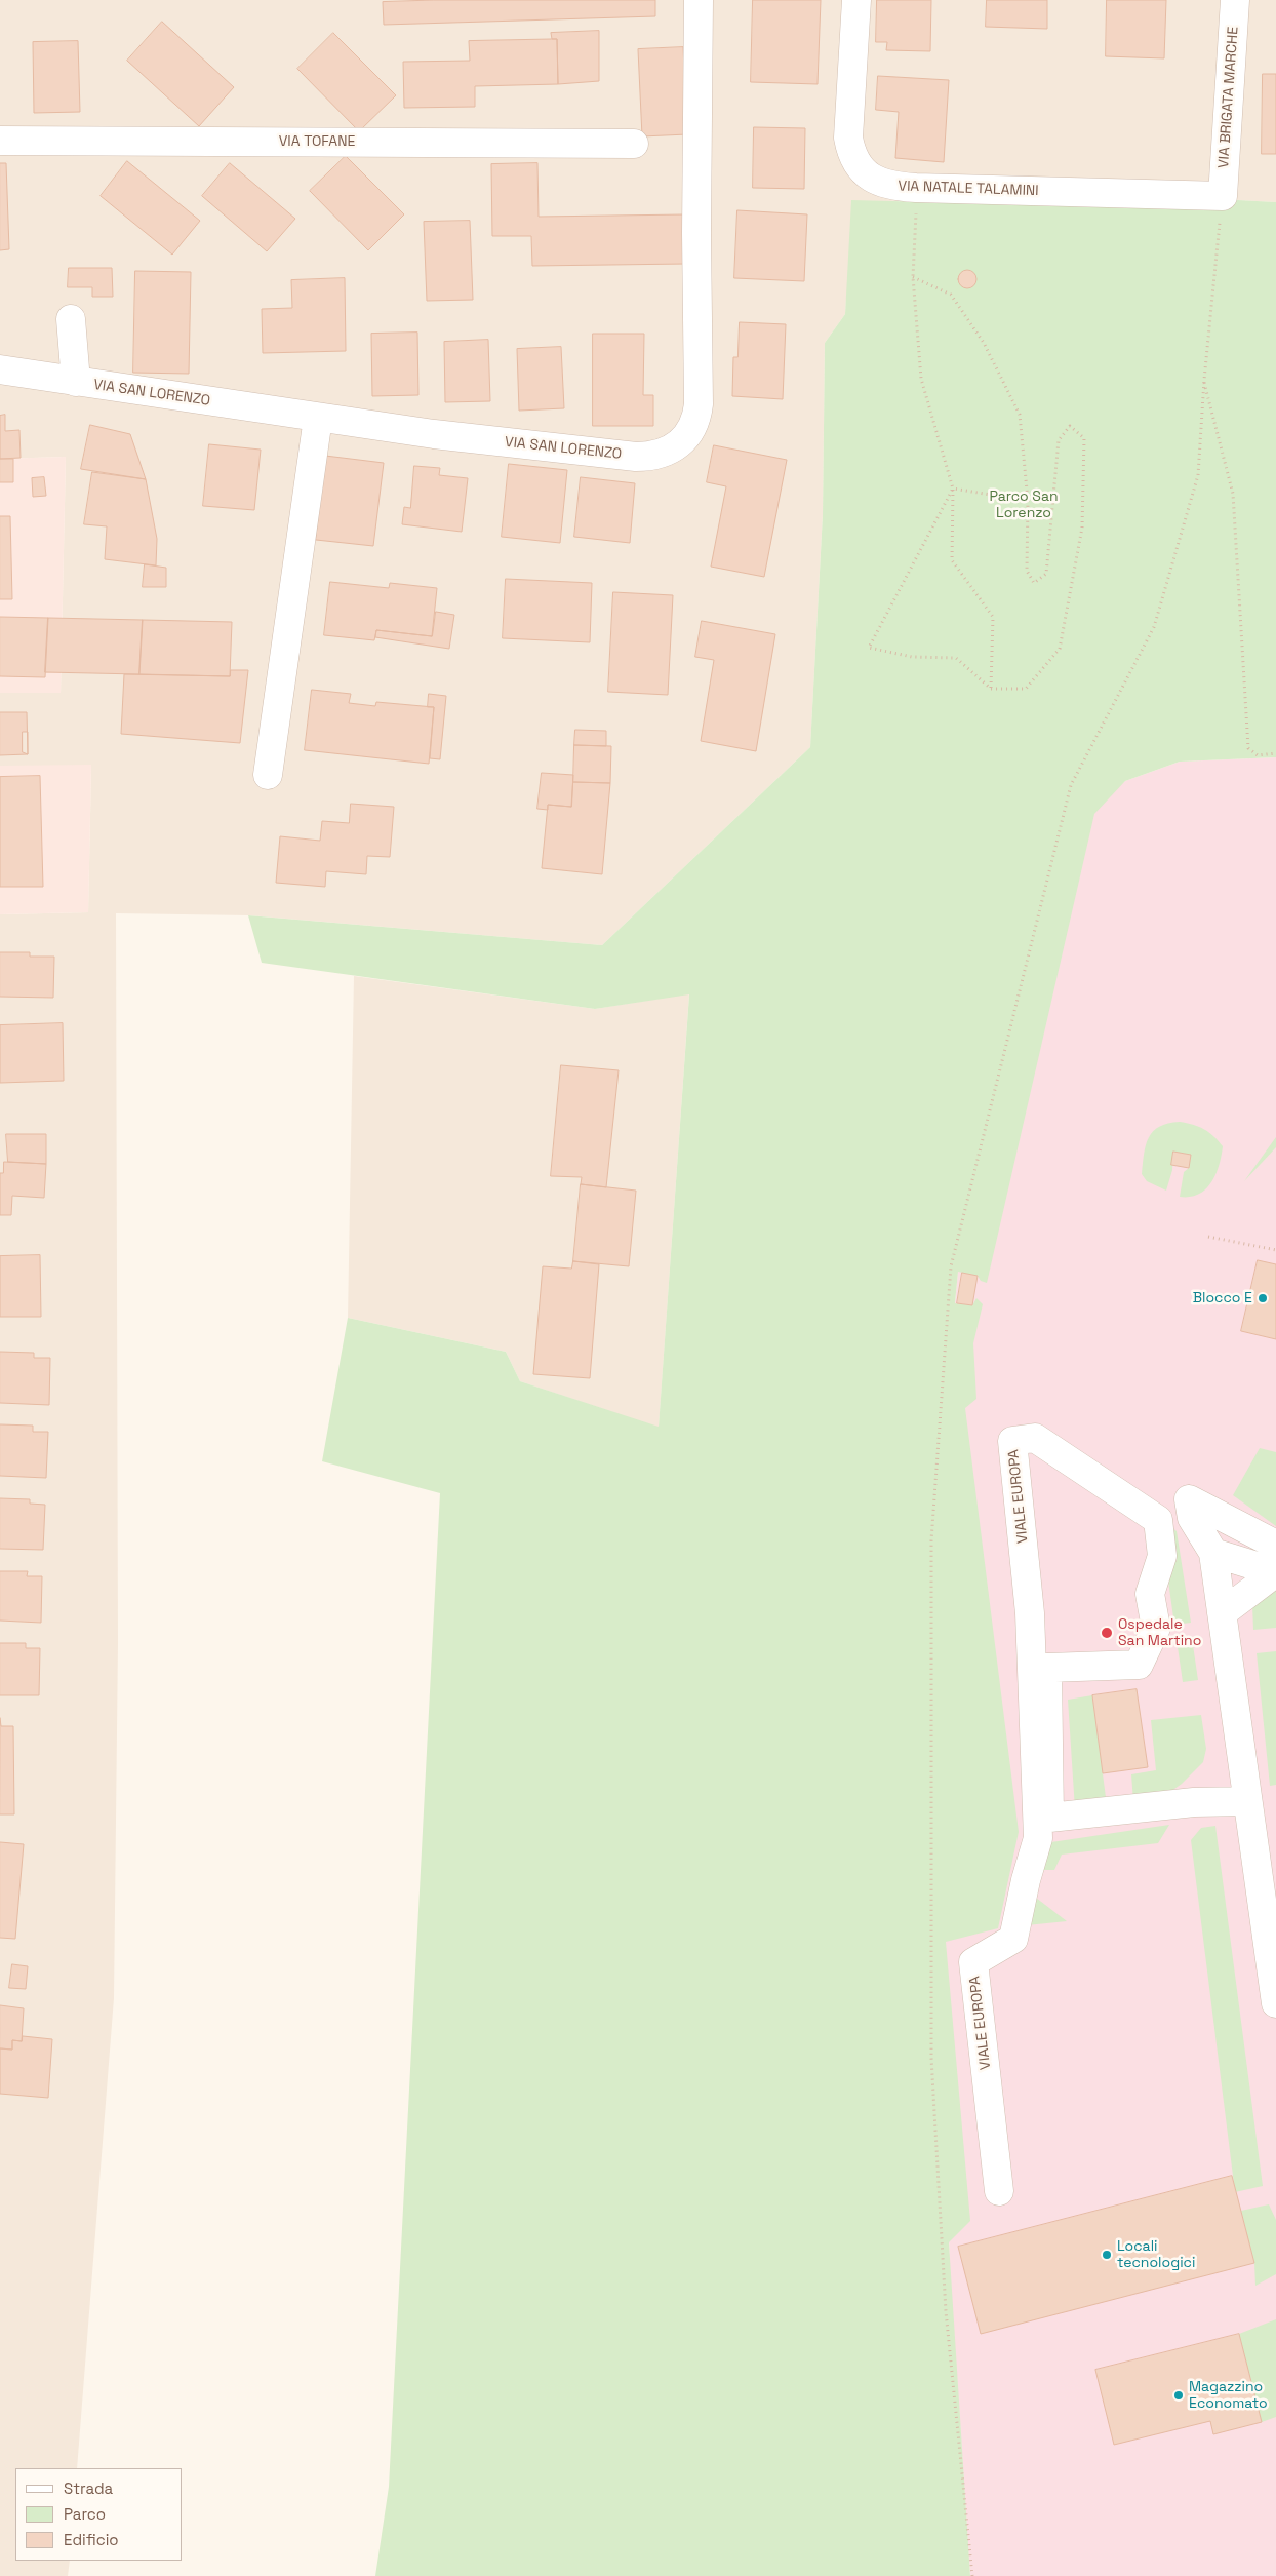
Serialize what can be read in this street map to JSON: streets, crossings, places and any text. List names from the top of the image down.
{
  "streets": {
    "street": [
      "VIA BRIGATA MARCHE",
      "VIA TOFANE",
      "VIA NATALE TALAMINI",
      "VIA SAN LORENZO",
      "VIALE EUROPA"
    ]
  },
  "crossings": [
    ["VIA BRIGATA MARCHE", "VIA NATALE TALAMINI"]
  ],
  "parks": ["Parco San Lorenzo"],
  "places": [
    "Blocco E",
    "Ospedale San Martino",
    "Locali tecnologici",
    "Magazzino Economato"
  ],
  "legend": ["Strada", "Parco", "Edificio"]
}
